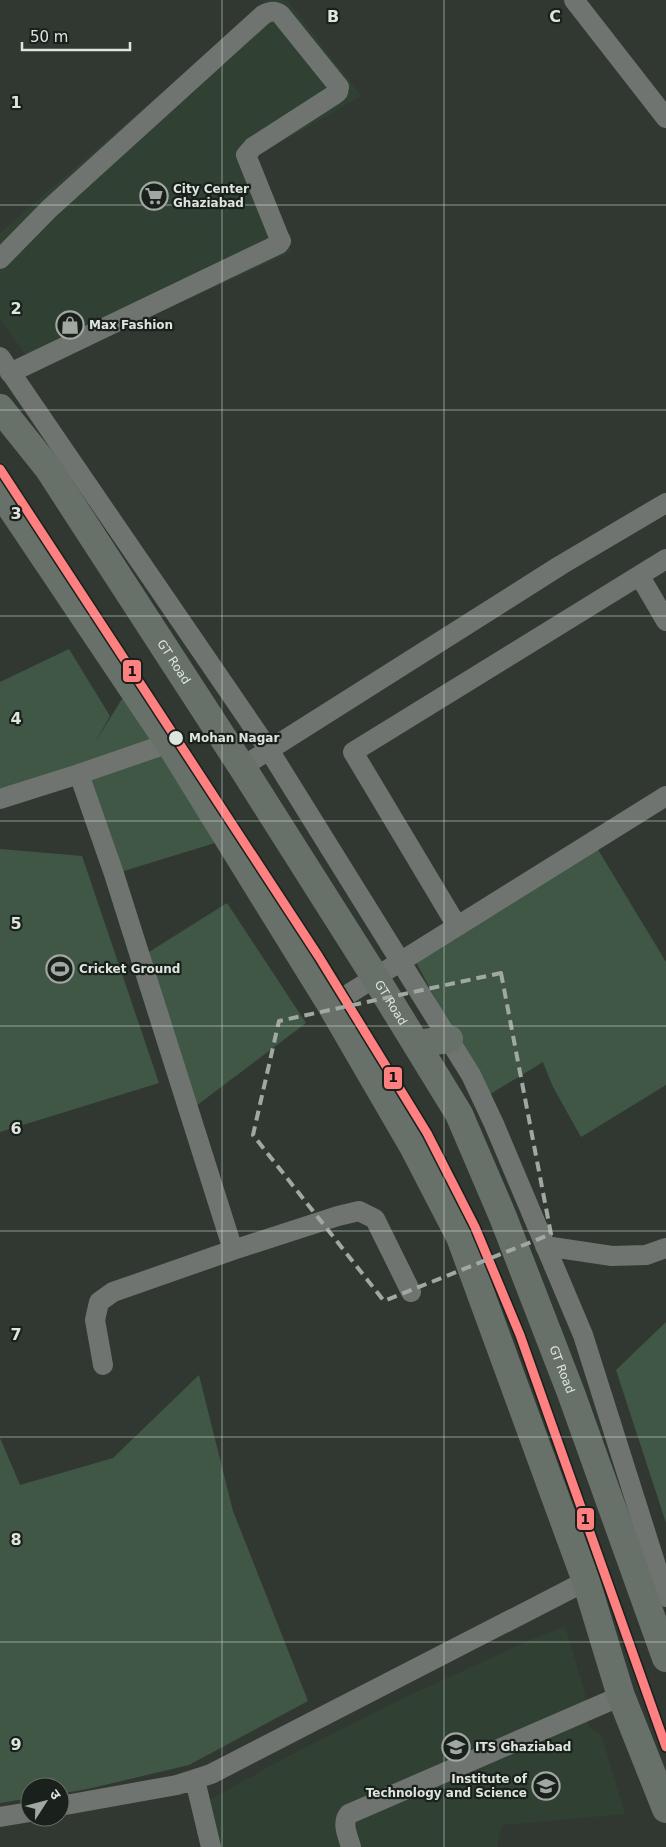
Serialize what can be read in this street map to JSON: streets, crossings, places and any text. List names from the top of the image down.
{
  "streets": {
    "highway": ["GT Road"]
  },
  "places": {
    "supermarket": ["City Center Ghaziabad"],
    "shop": ["Max Fashion"],
    "other": ["Mohan Nagar"],
    "sports": ["Cricket Ground"],
    "school or university": ["ITS Ghaziabad", "Institute of Technology and Science"]
  },
  "lines": ["transit line 1"],
  "scale_bar": "50 m",
  "north": "top right",
  "grid": {
    "columns": ["B", "C"],
    "rows": [
      "1",
      "2",
      "3",
      "4",
      "5",
      "6",
      "7",
      "8",
      "9"
    ]
  }
}
